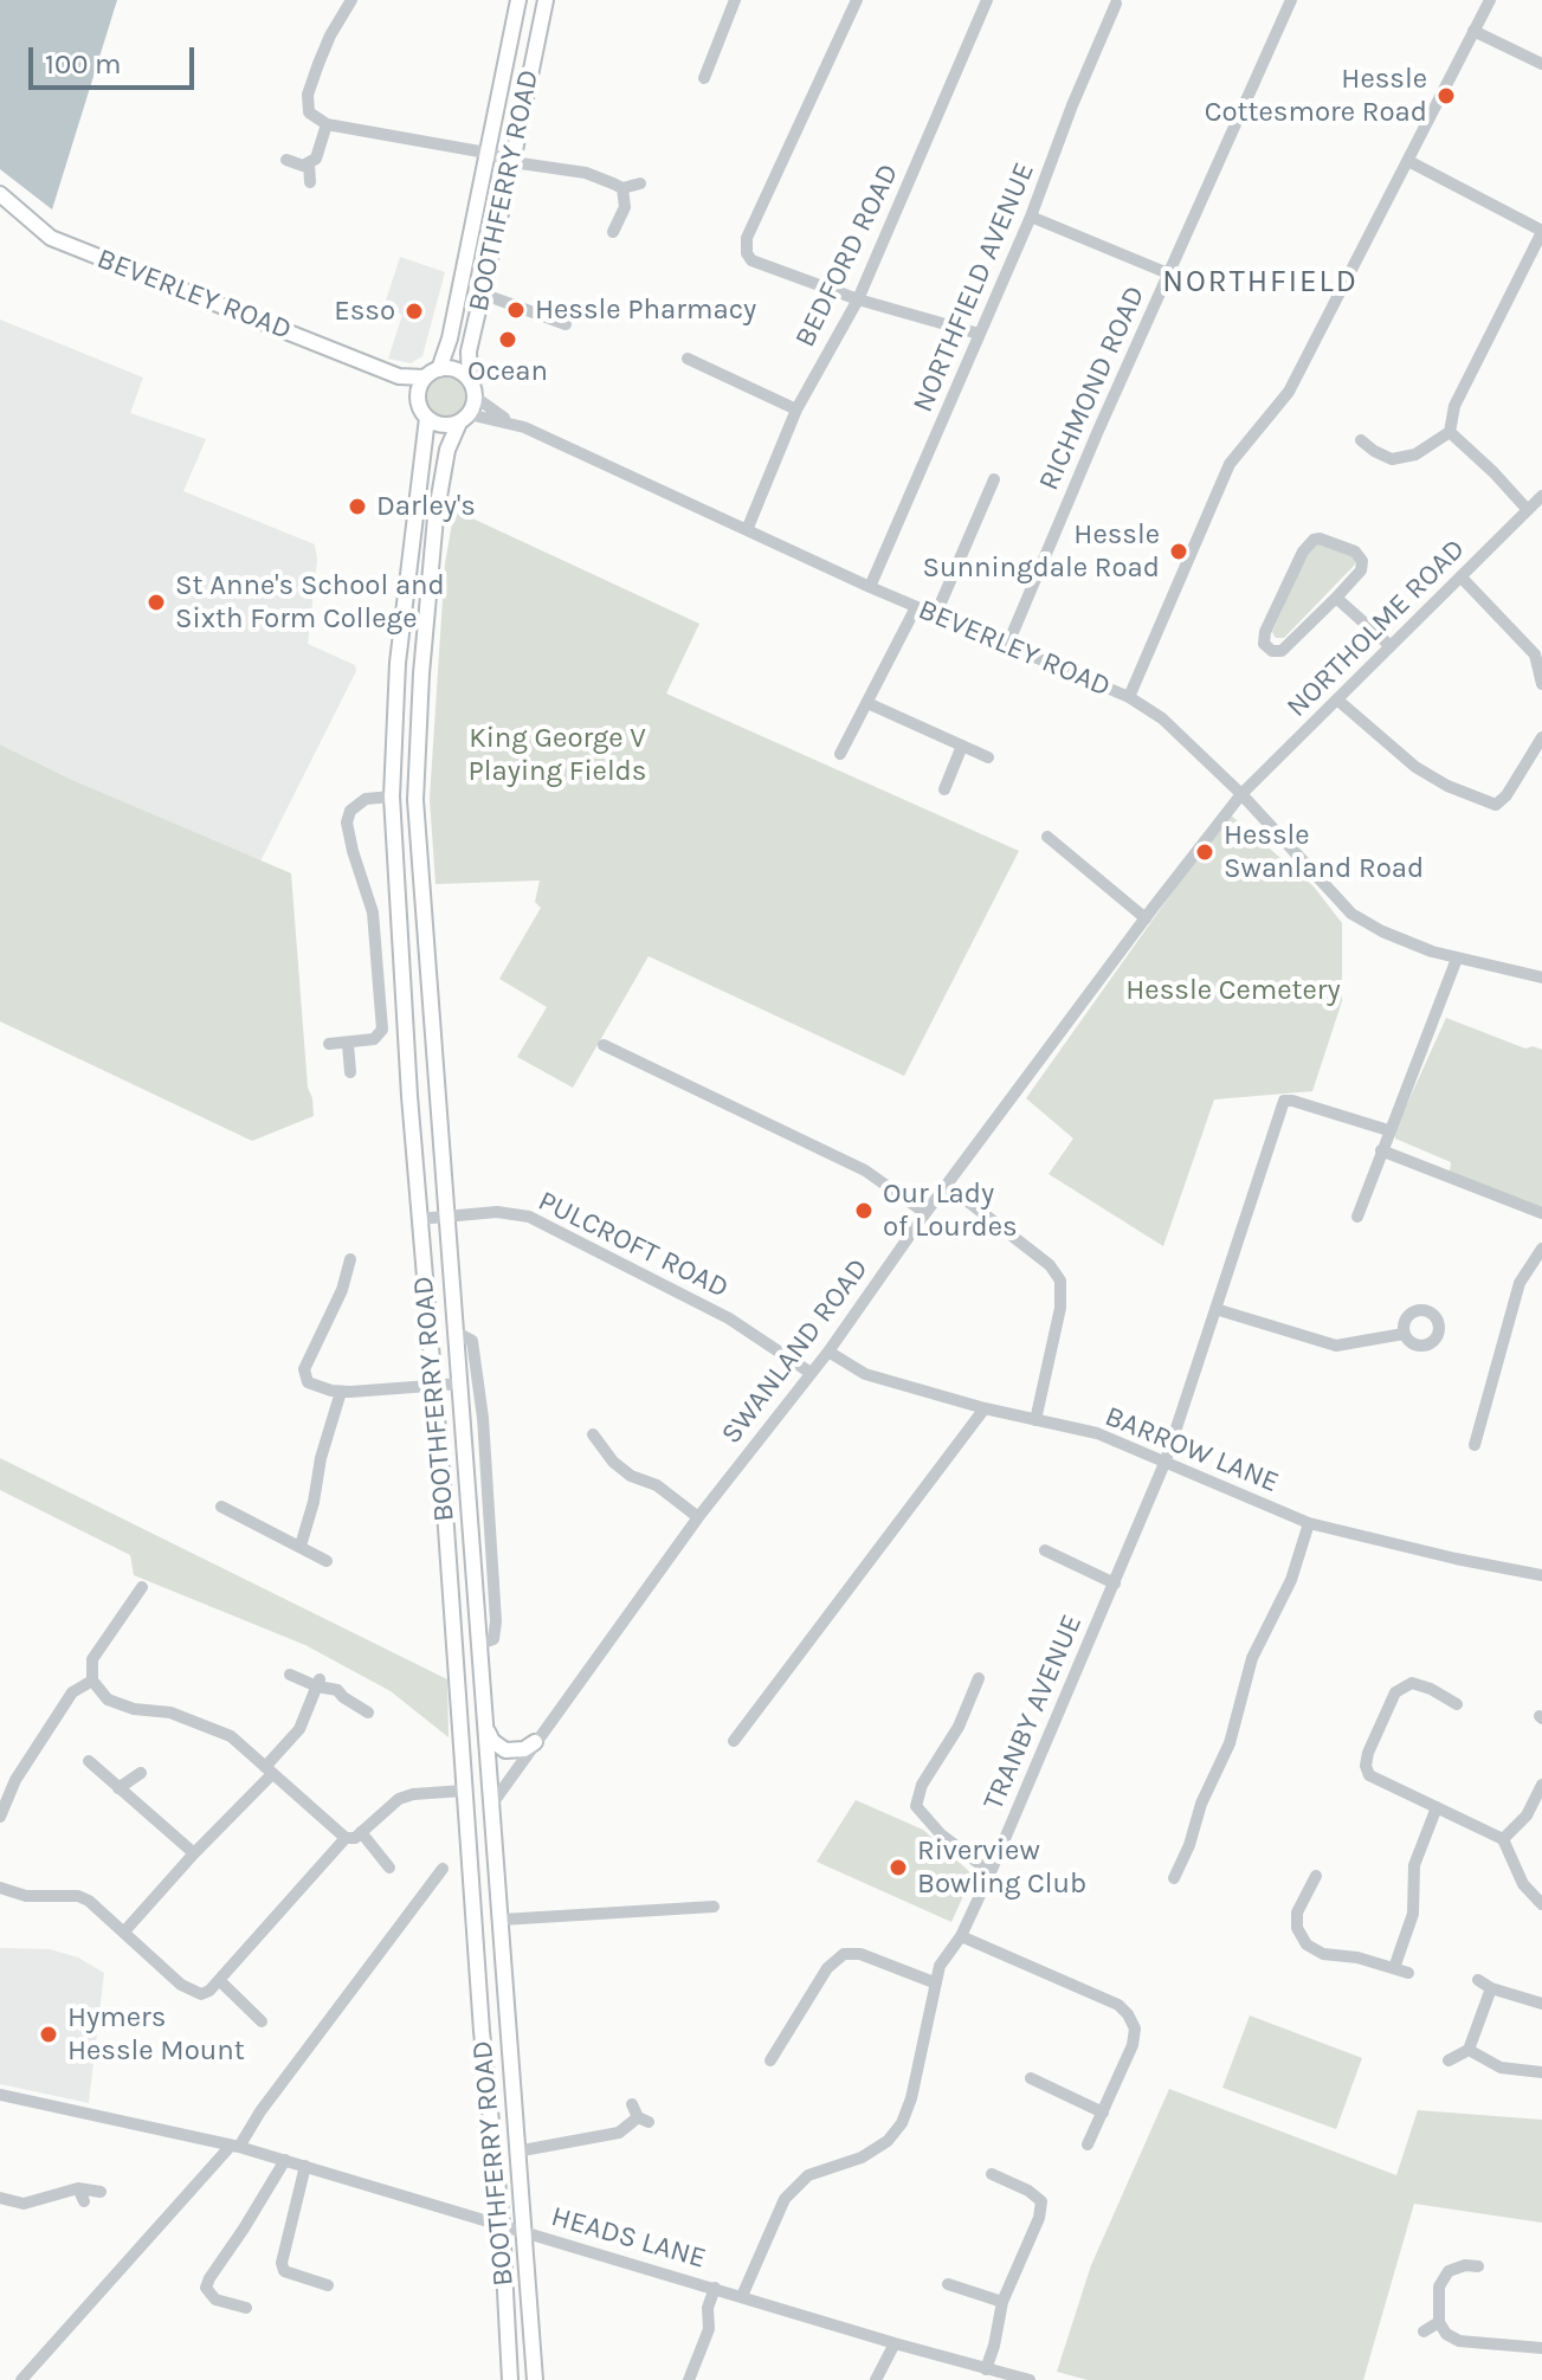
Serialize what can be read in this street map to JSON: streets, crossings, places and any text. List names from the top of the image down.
{
  "streets": {
    "main road": ["BOOTHFERRY ROAD", "BEVERLEY ROAD"],
    "street": [
      "BEDFORD ROAD",
      "NORTHFIELD AVENUE",
      "RICHMOND ROAD",
      "NORTHOLME ROAD",
      "PULCROFT ROAD",
      "SWANLAND ROAD",
      "BARROW LANE",
      "TRANBY AVENUE",
      "HEADS LANE"
    ]
  },
  "crossings": [
    ["BOOTHFERRY ROAD", "BEVERLEY ROAD"],
    ["BOOTHFERRY ROAD", "PULCROFT ROAD"],
    ["BOOTHFERRY ROAD", "SWANLAND ROAD"],
    ["BOOTHFERRY ROAD", "HEADS LANE"],
    ["BEDFORD ROAD", "BEVERLEY ROAD"],
    ["NORTHFIELD AVENUE", "BEVERLEY ROAD"],
    ["BEVERLEY ROAD", "RICHMOND ROAD"],
    ["BEVERLEY ROAD", "NORTHOLME ROAD"],
    ["BEVERLEY ROAD", "SWANLAND ROAD"],
    ["NORTHOLME ROAD", "SWANLAND ROAD"],
    ["PULCROFT ROAD", "SWANLAND ROAD"],
    ["SWANLAND ROAD", "BARROW LANE"],
    ["BARROW LANE", "TRANBY AVENUE"],
    ["TRANBY AVENUE", "HEADS LANE"]
  ],
  "districts": ["NORTHFIELD"],
  "parks": ["King George V Playing Fields", "Hessle Cemetery"],
  "places": [
    "Hessle Cottesmore Road",
    "Hessle Pharmacy",
    "Esso",
    "Ocean",
    "Darley's",
    "Hessle Sunningdale Road",
    "St Anne's School and Sixth Form College",
    "Hessle Swanland Road",
    "Our Lady of Lourdes",
    "Riverview Bowling Club",
    "Hymers Hessle Mount"
  ],
  "scale_bar": "100 m"
}
